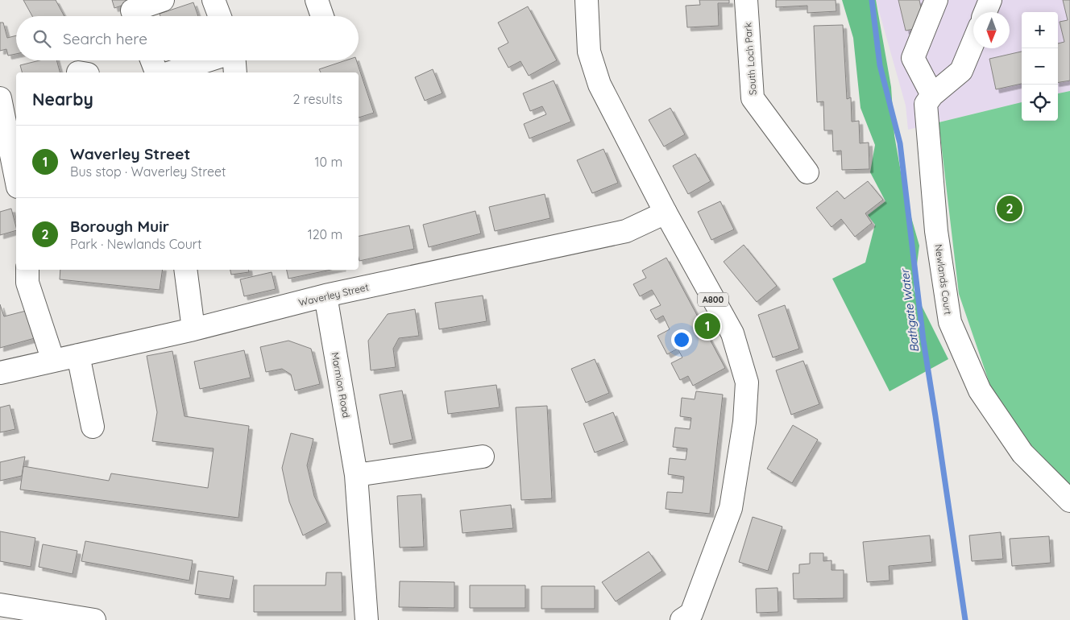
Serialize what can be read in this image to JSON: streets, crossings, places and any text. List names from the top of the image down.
{
  "streets": {
    "street": [
      "South Loch Park",
      "Newlands Court",
      "Waverley Street",
      "A800",
      "Marmion Road"
    ]
  },
  "crossings": [
    ["Waverley Street", "A800"],
    ["Waverley Street", "Marmion Road"]
  ],
  "water": ["Bathgate Water"],
  "north": "bottom",
  "page": {
    "map_buttons": ["+", "−"],
    "search": "Search here",
    "heading": ["Nearby", "2 results"],
    "list": [
      {
        "mark": "1",
        "name": "Waverley Street",
        "note": "Bus stop · Waverley Street",
        "value": "10 m"
      },
      {
        "mark": "2",
        "name": "Borough Muir",
        "note": "Park · Newlands Court",
        "value": "120 m"
      }
    ],
    "pins": ["2", "1"]
  }
}
